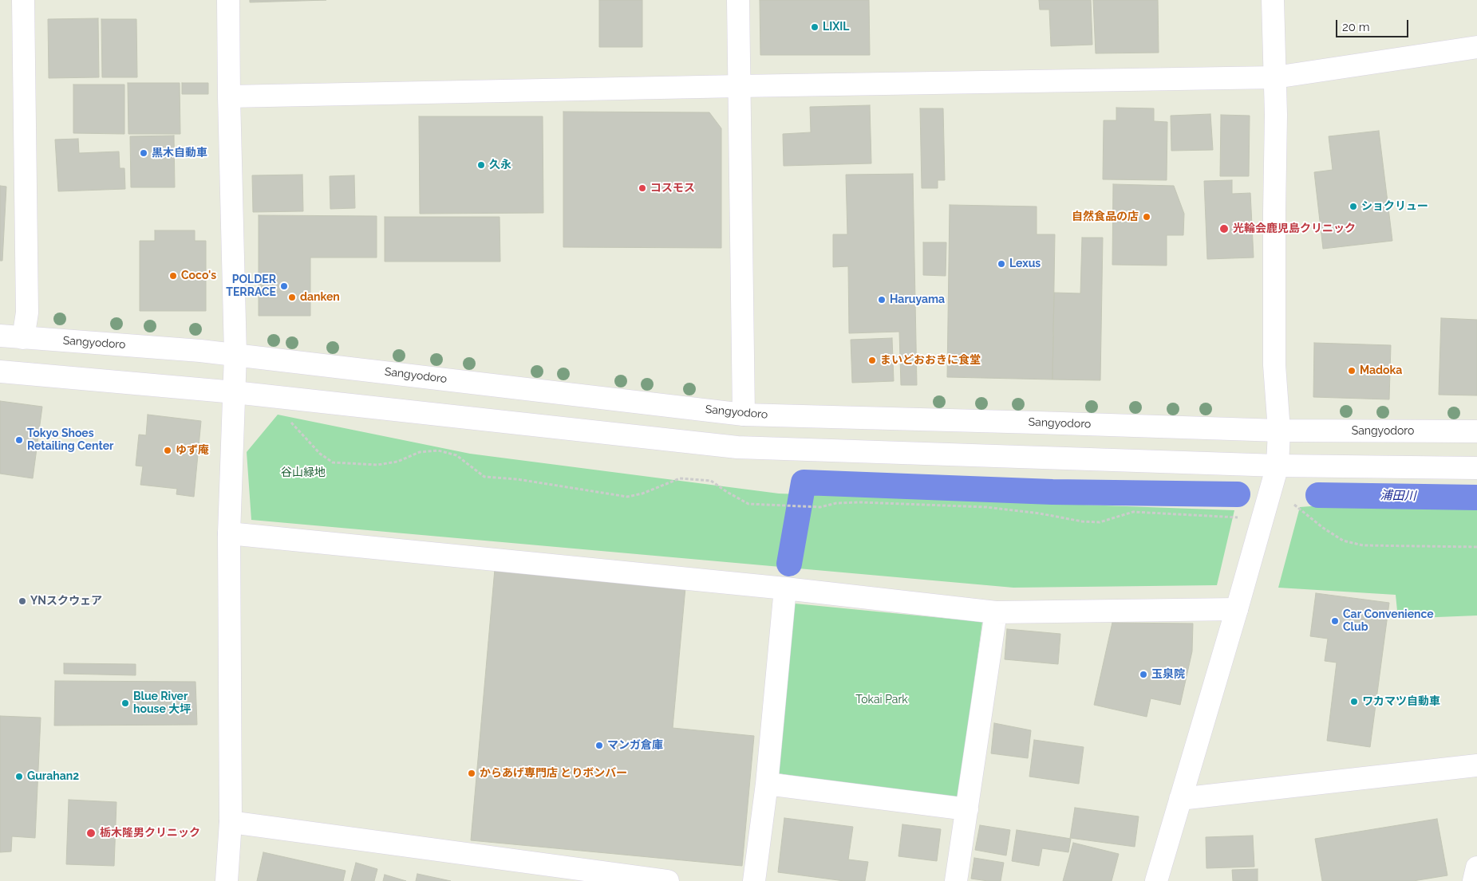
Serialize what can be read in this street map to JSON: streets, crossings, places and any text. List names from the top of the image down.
{
  "streets": {
    "street": ["Sangyodoro"]
  },
  "water": ["浦田川"],
  "parks": ["谷山緑地", "Tokai Park"],
  "places": [
    "LIXIL",
    "黒木自動車",
    "久永",
    "コスモス",
    "ショクリュー",
    "自然食品の店",
    "光輪会鹿児島クリニック",
    "Lexus",
    "Coco's",
    "POLDER TERRACE",
    "danken",
    "Haruyama",
    "まいどおおきに食堂",
    "Madoka",
    "Tokyo Shoes Retailing Center",
    "ゆず庵",
    "YNスクウェア",
    "Car Convenience Club",
    "玉泉院",
    "ワカマツ自動車",
    "Blue River house 大坪",
    "マンガ倉庫",
    "からあげ専門店 とりボンバー",
    "Gurahan2",
    "栃木隆男クリニック"
  ],
  "scale_bar": "20 m"
}
